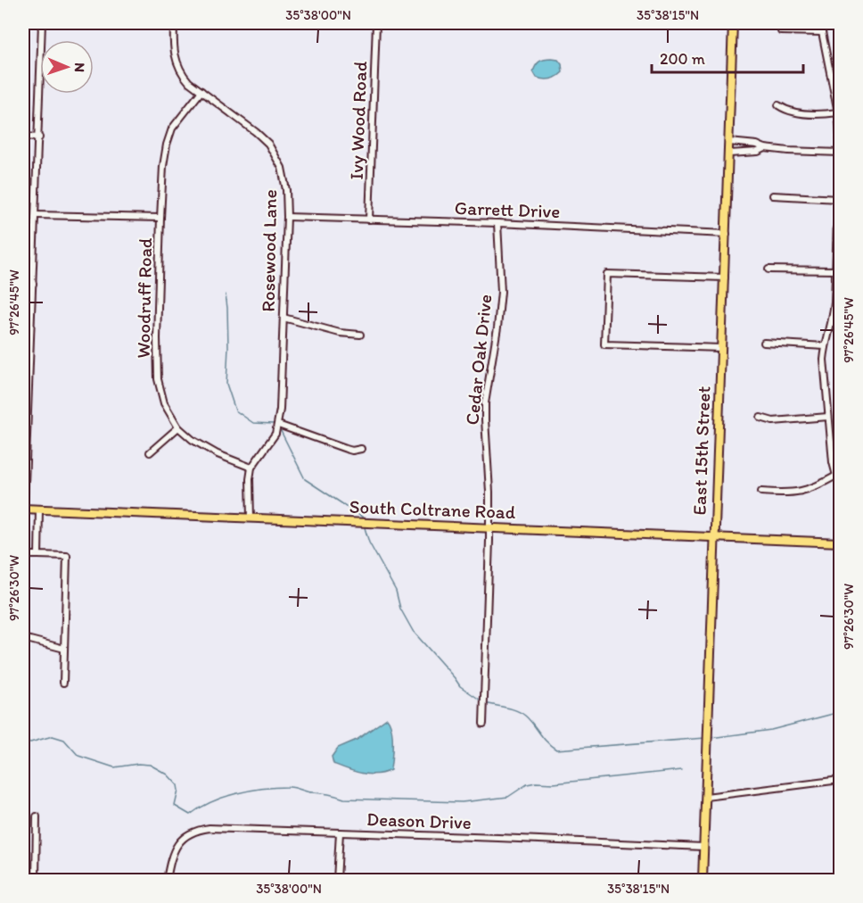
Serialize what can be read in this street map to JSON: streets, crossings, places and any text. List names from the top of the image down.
{
  "streets": {
    "main road": ["East 15th Street", "South Coltrane Road"],
    "street": [
      "Ivy Wood Road",
      "Garrett Drive",
      "Rosewood Lane",
      "Woodruff Road",
      "Cedar Oak Drive",
      "Deason Drive"
    ]
  },
  "crossings": [
    ["Ivy Wood Road", "Garrett Drive"],
    ["Garrett Drive", "Rosewood Lane"],
    ["Garrett Drive", "Cedar Oak Drive"],
    ["Garrett Drive", "East 15th Street"],
    ["Rosewood Lane", "Woodruff Road"],
    ["Cedar Oak Drive", "South Coltrane Road"],
    ["East 15th Street", "South Coltrane Road"],
    ["East 15th Street", "Deason Drive"]
  ],
  "scale_bar": "200 m",
  "north": "right",
  "coordinates": [
    "35°38'00\"N",
    "35°38'15\"N",
    "97°26'45\"W",
    "97°26'30\"W"
  ]
}
